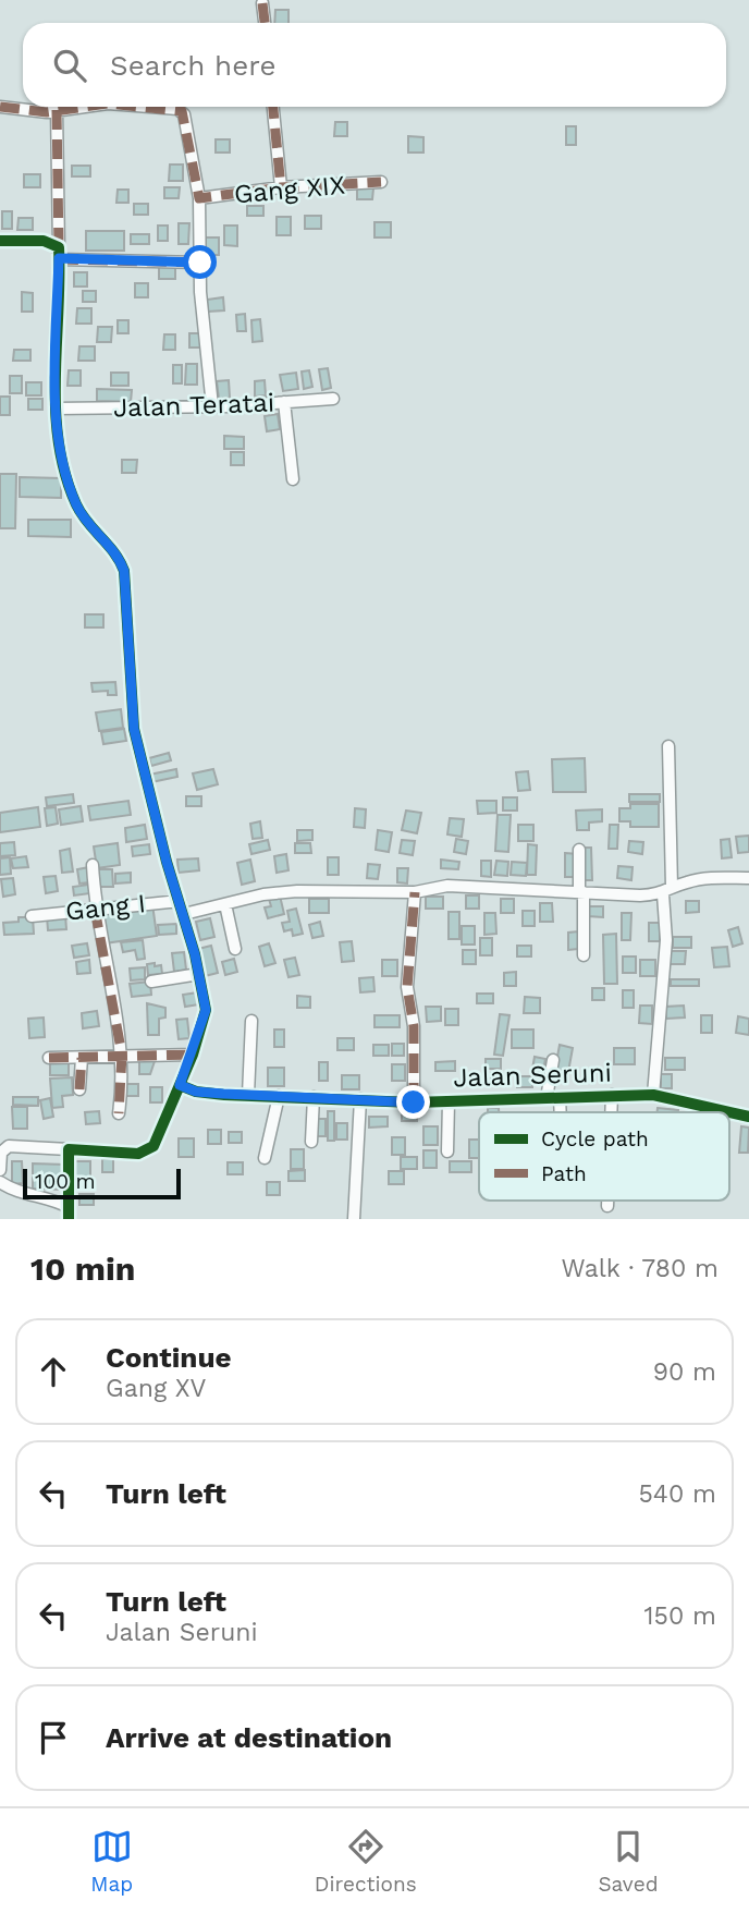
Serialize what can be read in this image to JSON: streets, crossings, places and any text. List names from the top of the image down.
{
  "streets": {
    "street": [
      "Gang XIX",
      "Jalan Teratai",
      "Gang I",
      "Jalan Seruni"
    ]
  },
  "legend": ["Cycle path", "Path"],
  "scale_bar": "100 m",
  "page": {
    "search": "Search here",
    "scale": "100 m",
    "heading": ["10 min", "Walk · 780 m"],
    "list": [
      ["Continue", "Gang XV", "90 m"],
      ["Turn left", "540 m"],
      ["Turn left", "Jalan Seruni", "150 m"],
      "Arrive at destination"
    ],
    "nav": ["Map", "Directions", "Saved"]
  }
}
